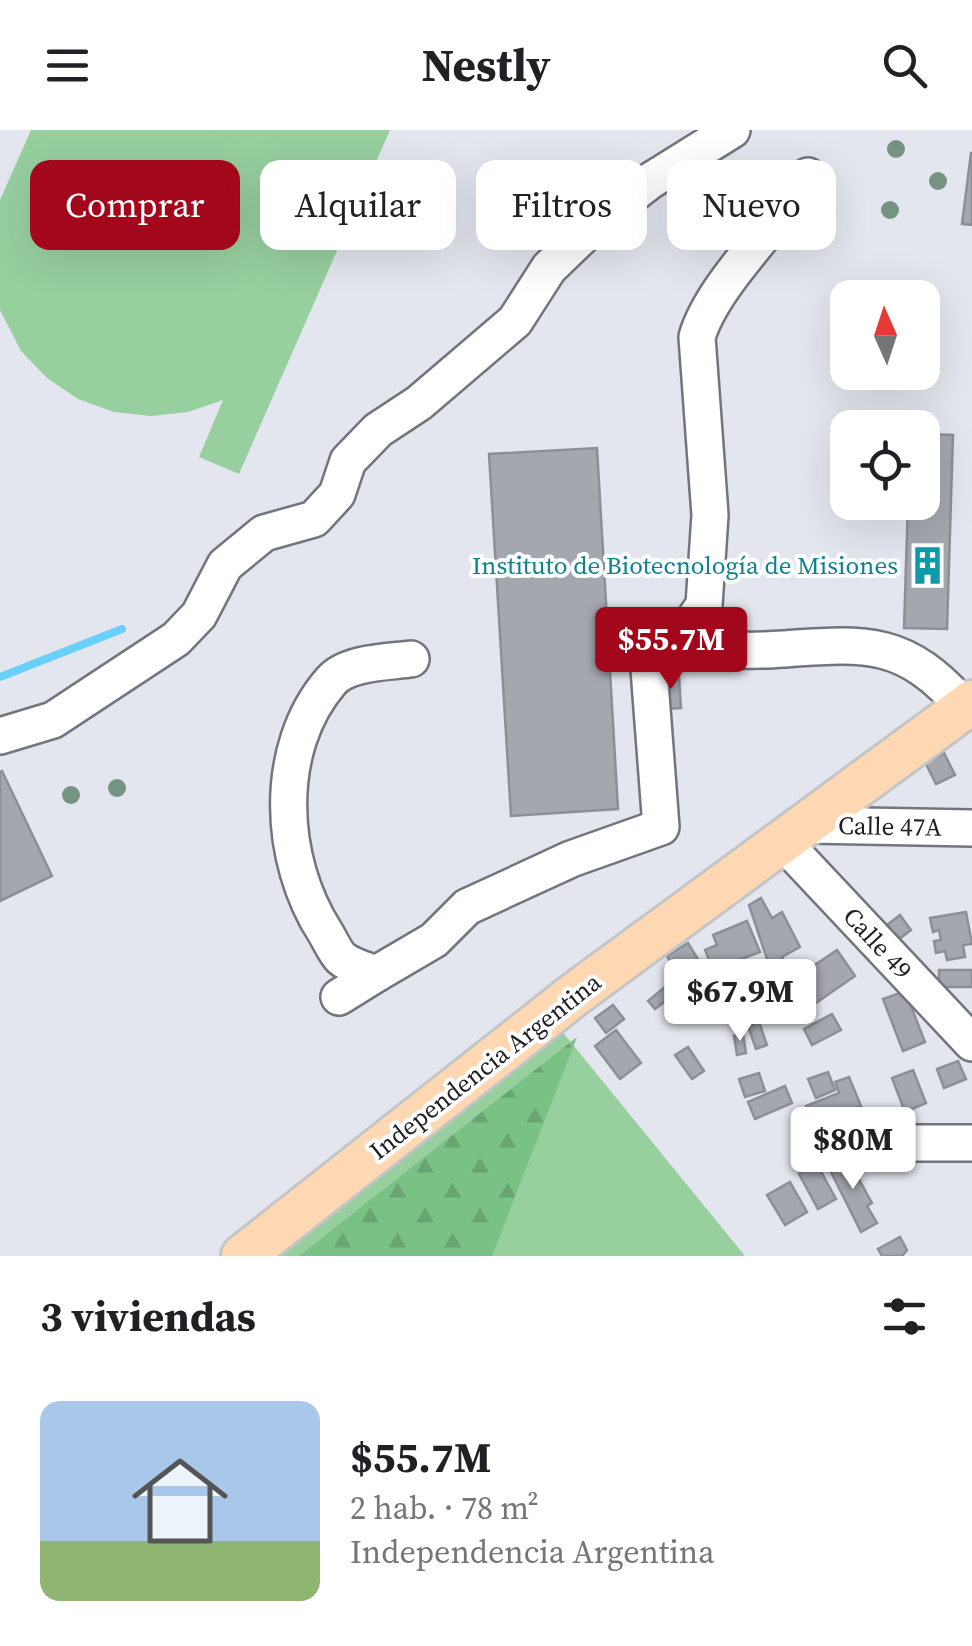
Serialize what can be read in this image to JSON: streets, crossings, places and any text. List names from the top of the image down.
{
  "streets": {
    "main road": ["Independencia Argentina"],
    "street": ["Calle 47A", "Calle 49"]
  },
  "crossings": [
    ["Calle 47A", "Calle 49"],
    ["Calle 47A", "Independencia Argentina"],
    ["Calle 49", "Independencia Argentina"]
  ],
  "places": {
    "building": ["Instituto de Biotecnología de Misiones"]
  },
  "north": "top",
  "page": {
    "header": "Nestly",
    "chip": [
      "Comprar",
      "Alquilar",
      "Filtros",
      "Nuevo"
    ],
    "price": ["$55.7M", "$67.9M", "$80M"],
    "heading": "3 viviendas",
    "list": [
      {
        "name": "$55.7M",
        "note": "2 hab. · 78 m² · Independencia Argentina"
      }
    ]
  }
}
